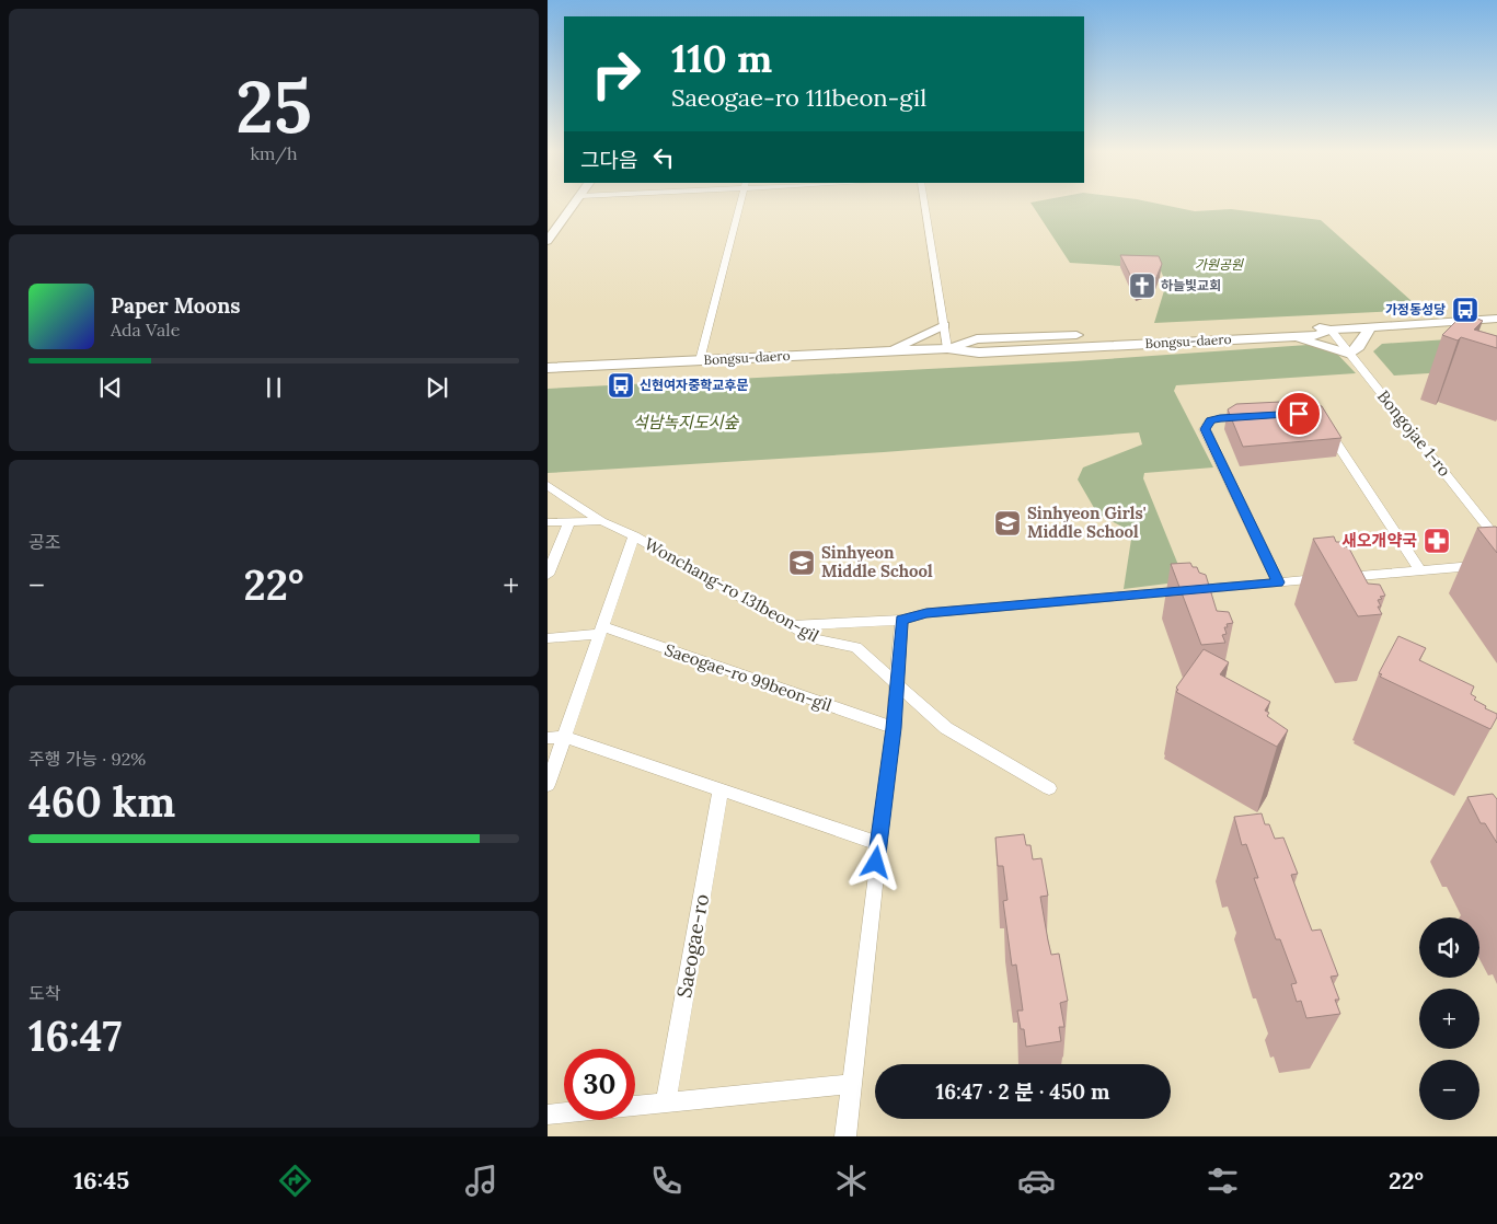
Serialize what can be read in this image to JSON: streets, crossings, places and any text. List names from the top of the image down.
{
  "streets": {
    "main road": ["Bongsu-daero"],
    "street": [
      "Bongojae 1-ro",
      "Wonchang-ro 131beon-gil",
      "Saeogae-ro 99beon-gil",
      "Saeogae-ro"
    ]
  },
  "crossings": [
    ["Bongsu-daero", "Bongojae 1-ro"]
  ],
  "parks": ["가원공원", "석남녹지도시숲"],
  "places": {
    "church": ["하늘빛교회"],
    "bus stop": ["가정동성당", "신현여자중학교후문"],
    "school or university": ["Sinhyeon Girls' Middle School", "Sinhyeon Middle School"],
    "pharmacy": ["새오개약국"]
  },
  "page": {
    "tile": [
      ["25", "km/h"],
      "공조",
      ["주행 가능 · 92%", "460 km"],
      ["도착", "16:47"]
    ],
    "turn": ["110 m", "Saeogae-ro 111beon-gil"],
    "then": "그다음",
    "song": ["Paper Moons", "Ada Vale"],
    "heat": ["−", "22°", "+"],
    "map_buttons": ["+", "−"],
    "limit": "30",
    "trip": "16:47 · 2 분 · 450 m",
    "tabs": ["16:45", "22°"]
  }
}
